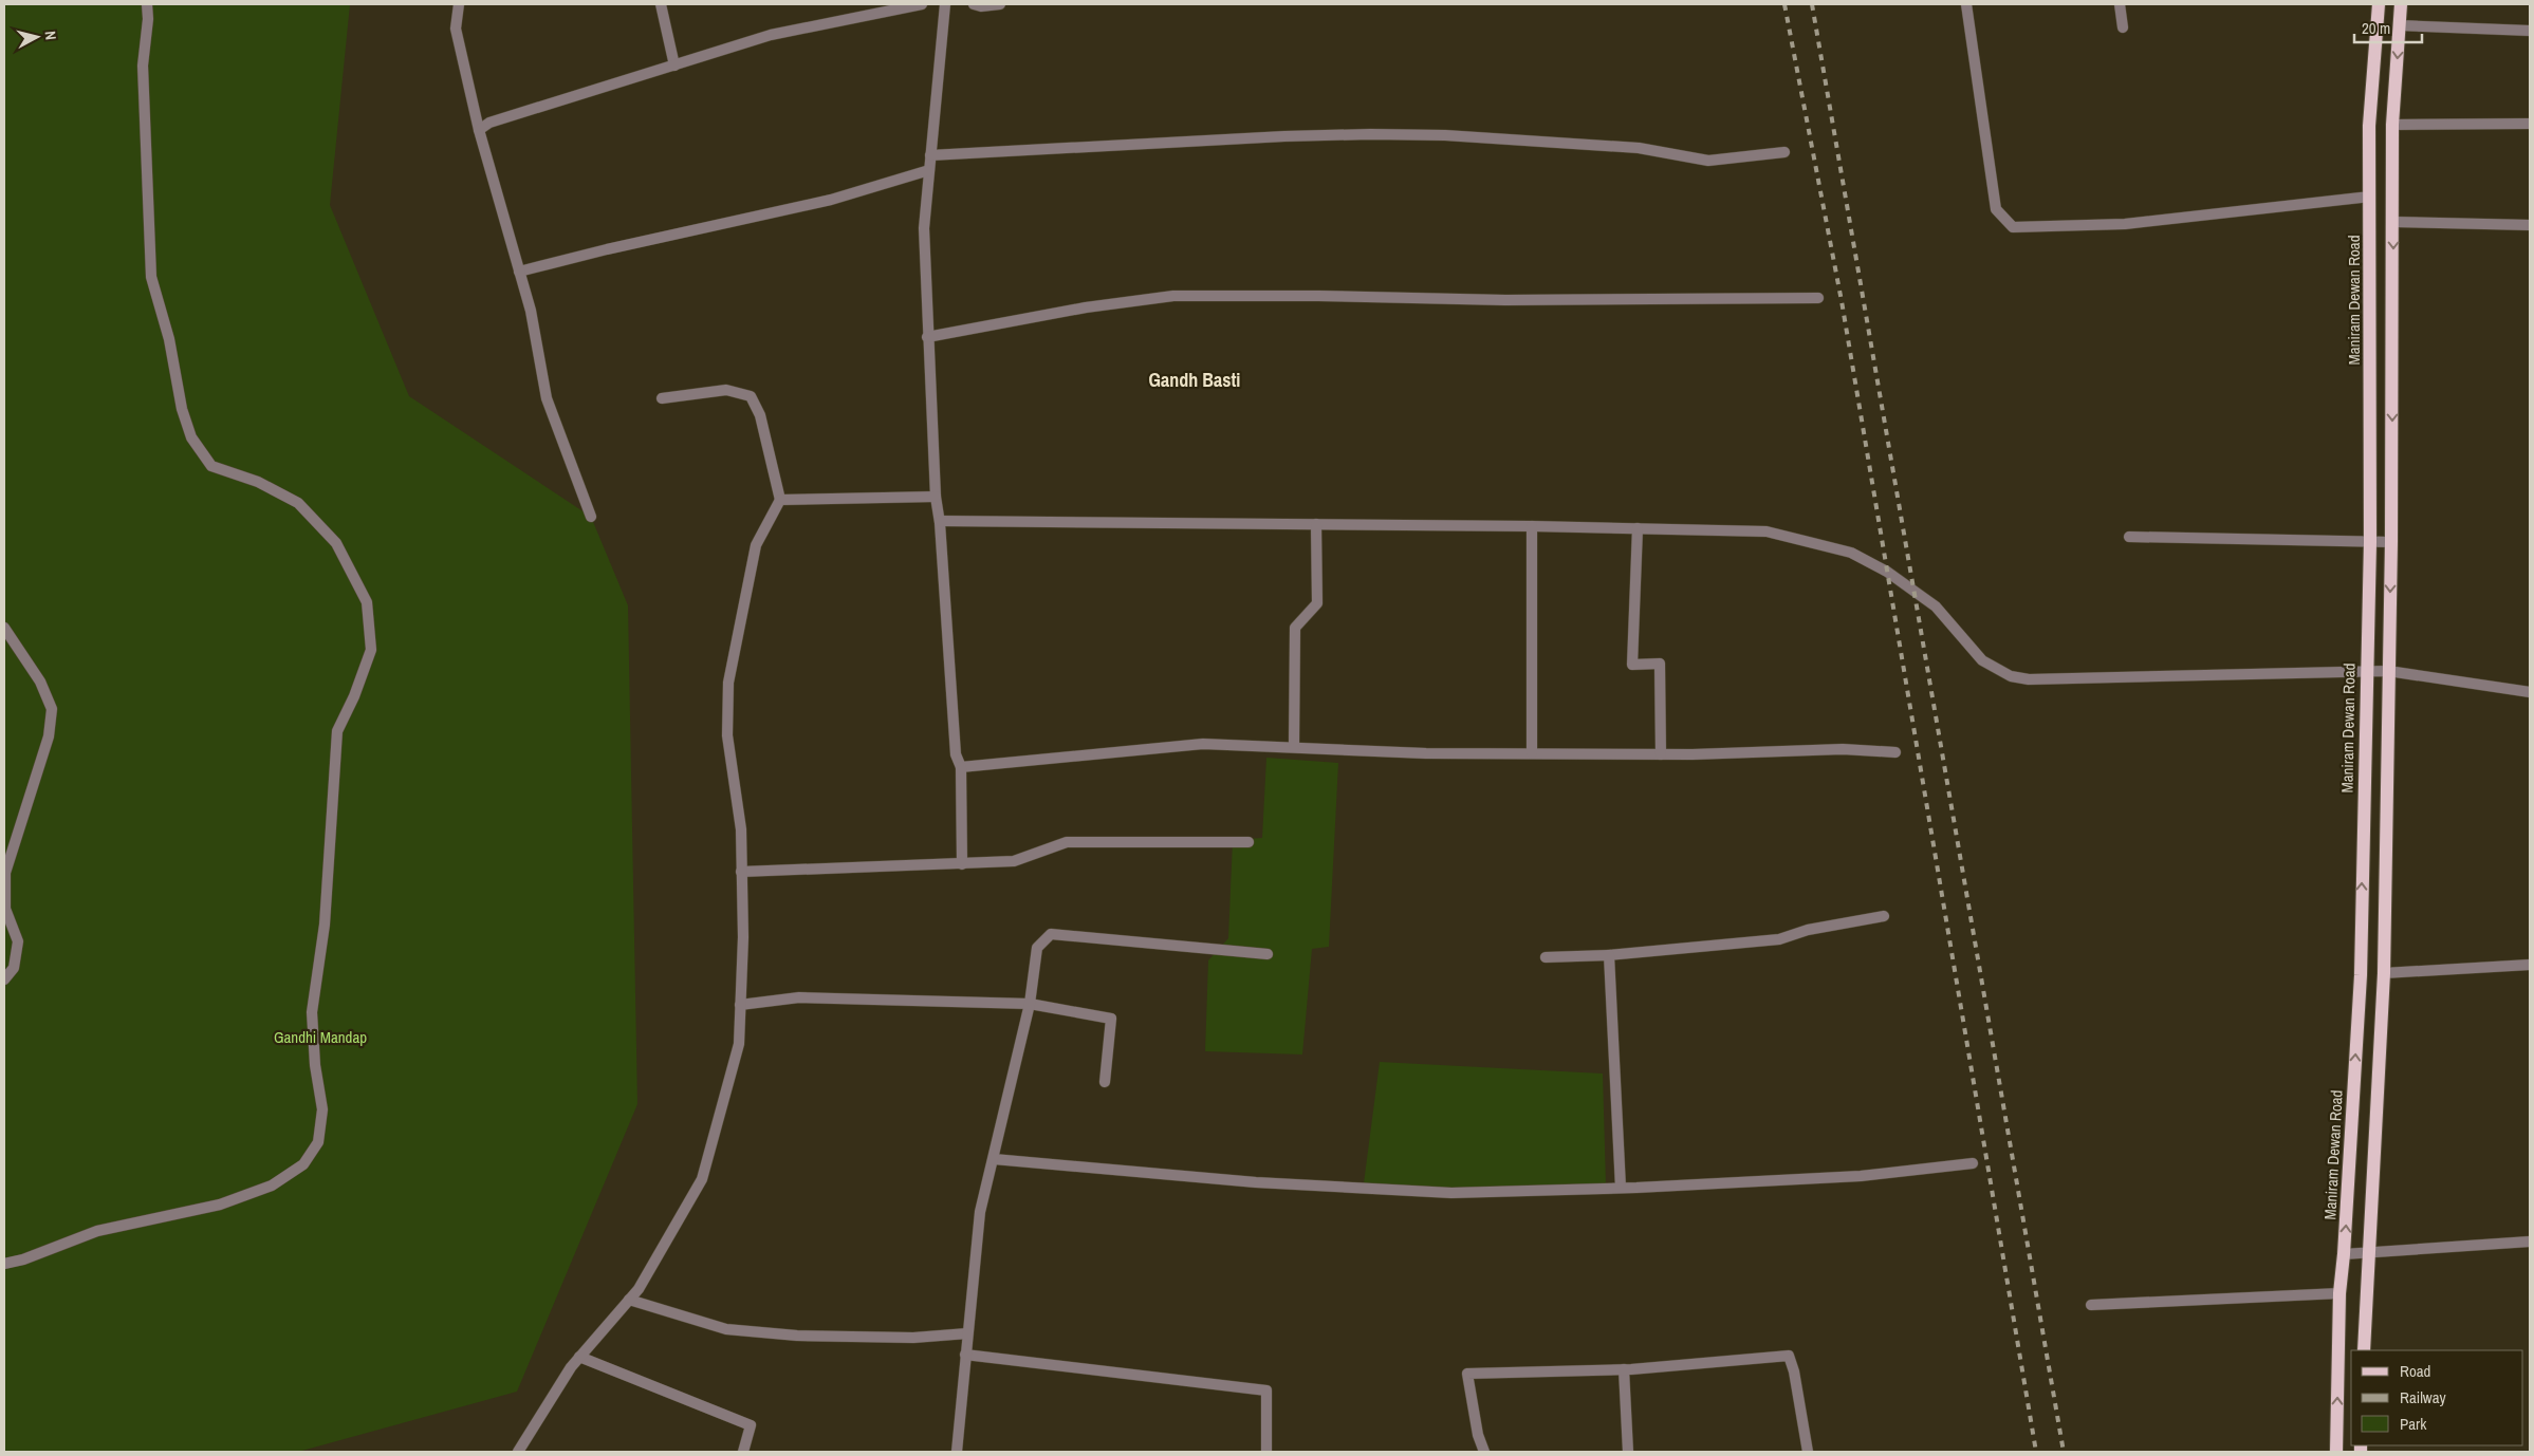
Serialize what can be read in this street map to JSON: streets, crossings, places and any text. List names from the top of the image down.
{
  "streets": {
    "main road": ["Maniram Dewan Road"]
  },
  "districts": ["Gandh Basti"],
  "parks": ["Gandhi Mandap"],
  "legend": ["Road", "Railway", "Park"],
  "scale_bar": "20 m",
  "north": "right"
}
